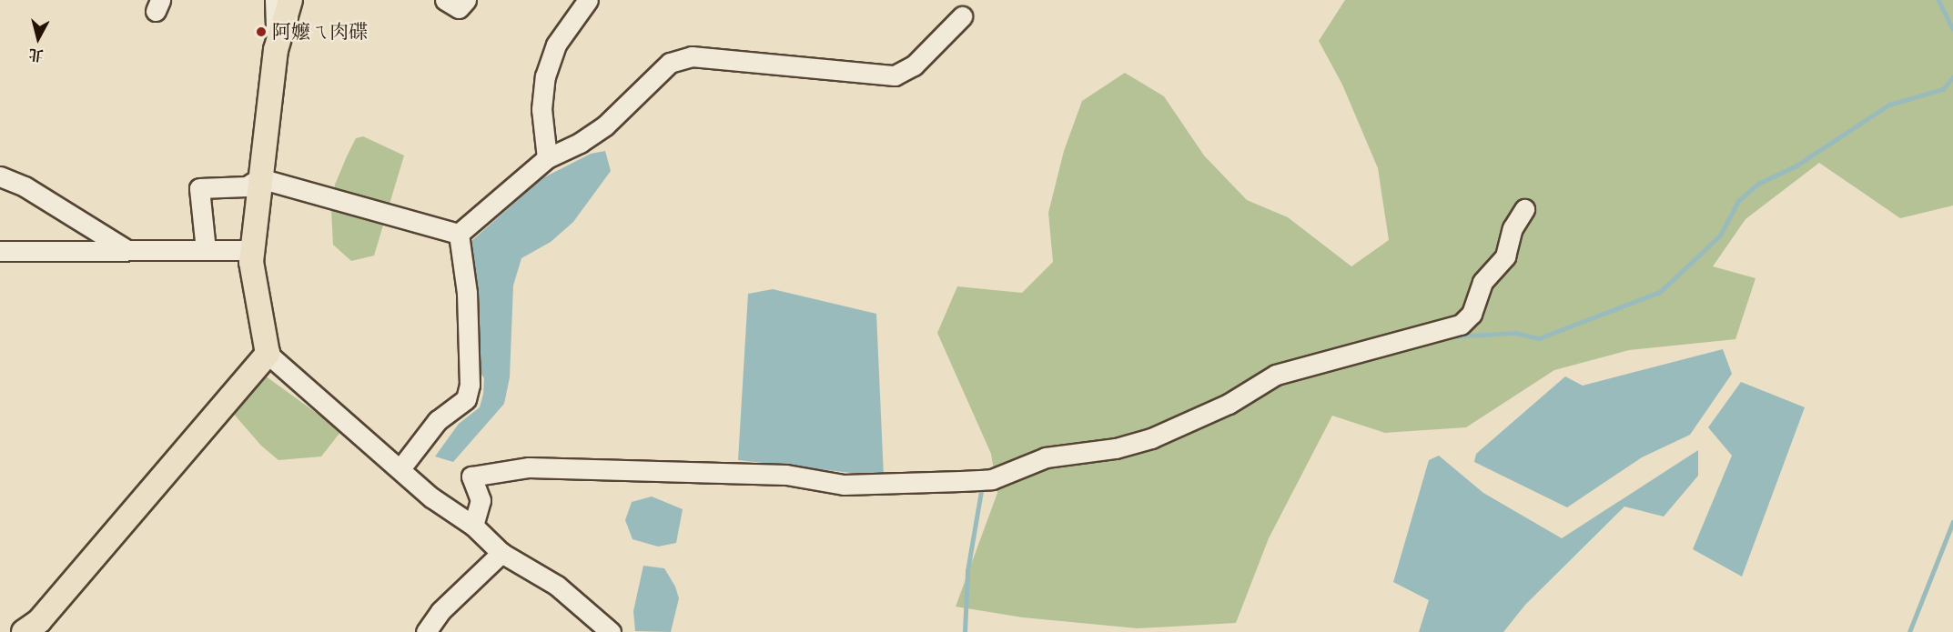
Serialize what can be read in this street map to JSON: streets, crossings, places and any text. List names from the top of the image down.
{
  "places": ["阿嬤ㄟ肉碟"],
  "north": "bottom"
}
